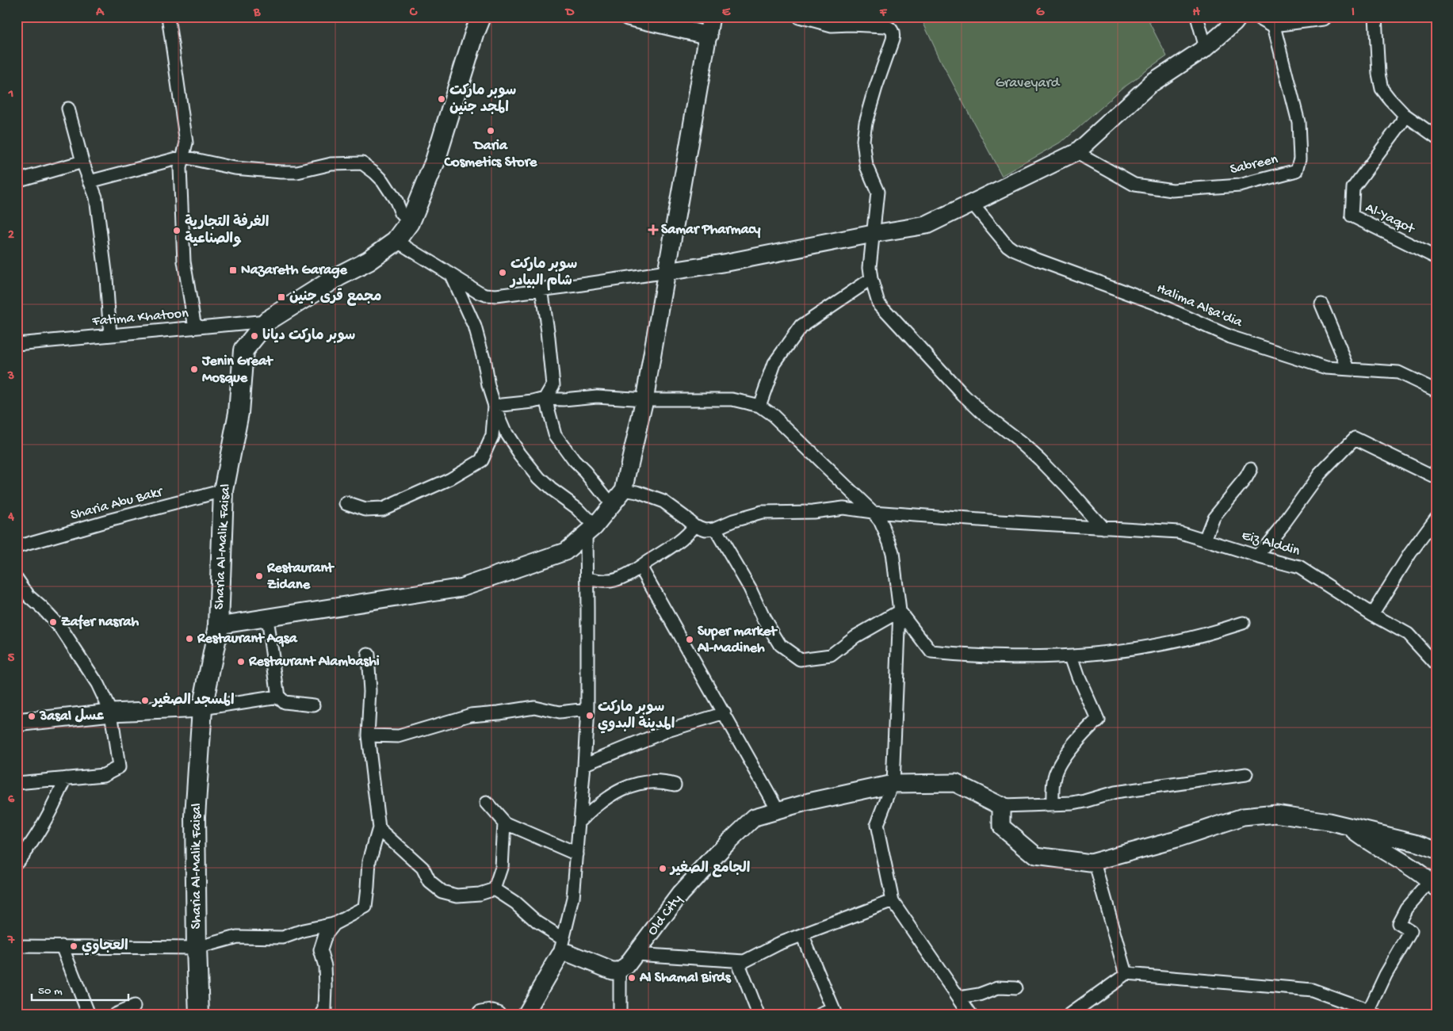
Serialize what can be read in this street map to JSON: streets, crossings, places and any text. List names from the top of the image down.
{
  "streets": {
    "main road": ["Sharia Al-Malik Faisal"],
    "street": [
      "Sabreen",
      "Al-Yaqot",
      "Halima Alsa'dia",
      "Fatima Khatoon",
      "Sharia Abu Bakr",
      "Eiz Alddin",
      "Old City"
    ]
  },
  "crossings": [
    ["Fatima Khatoon", "Sharia Al-Malik Faisal"],
    ["Sharia Abu Bakr", "Sharia Al-Malik Faisal"]
  ],
  "parks": ["Graveyard"],
  "places": {
    "other": [
      "سوبر ماركت المجد جنين",
      "Daria Cosmetics Store",
      "الغرفة التجارية والصناعية",
      "سوبر ماركت شام البيادر",
      "سوبر ماركت ديانا",
      "Jenin Great Mosque",
      "Restaurant Zidane",
      "Zafer nasrah",
      "Restaurant Aqsa",
      "Super market Al-Madineh",
      "Restaurant Alambashi",
      "المسجد الصغير",
      "سوبر ماركت المدينة البدوي",
      "3asal عسل",
      "الجامع الصغير",
      "العجاوي",
      "Al Shamal Birds"
    ],
    "health": ["Samar Pharmacy"],
    "transit": ["Nazareth Garage", "مجمع قرى جنين"]
  },
  "scale_bar": "50 m",
  "grid": {
    "columns": [
      "A",
      "B",
      "C",
      "D",
      "E",
      "F",
      "G",
      "H",
      "I"
    ],
    "rows": [
      "1",
      "2",
      "3",
      "4",
      "5",
      "6",
      "7"
    ]
  }
}
